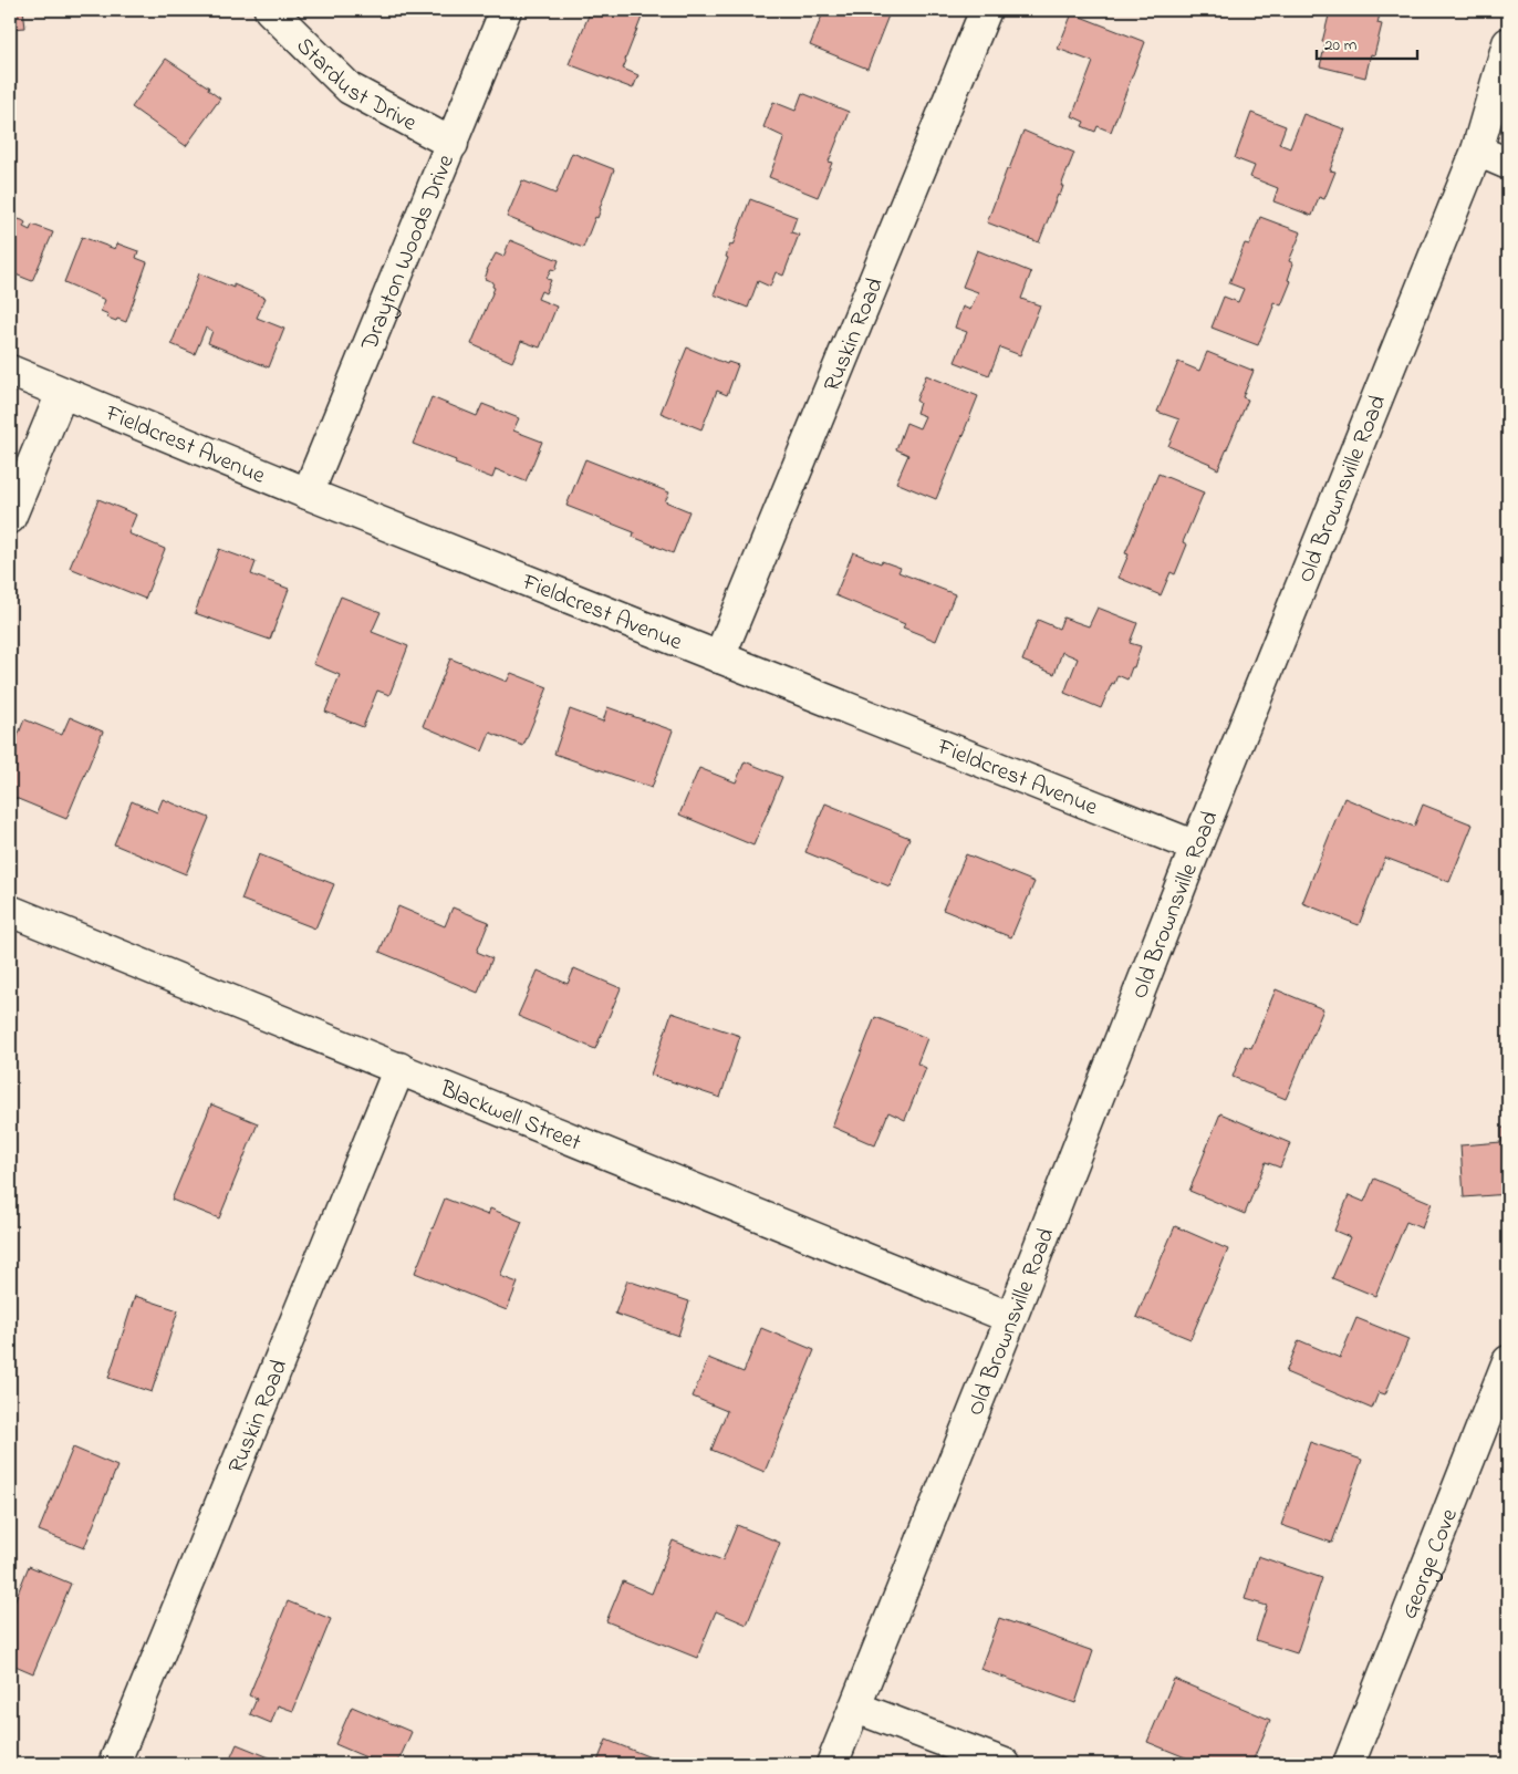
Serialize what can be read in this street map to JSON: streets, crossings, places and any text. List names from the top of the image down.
{
  "streets": {
    "street": [
      "Stardust Drive",
      "Drayton Woods Drive",
      "Ruskin Road",
      "Fieldcrest Avenue",
      "Old Brownsville Road",
      "Blackwell Street",
      "George Cove"
    ]
  },
  "crossings": [
    ["Stardust Drive", "Drayton Woods Drive"],
    ["Drayton Woods Drive", "Fieldcrest Avenue"],
    ["Ruskin Road", "Fieldcrest Avenue"],
    ["Ruskin Road", "Blackwell Street"],
    ["Fieldcrest Avenue", "Old Brownsville Road"],
    ["Old Brownsville Road", "Blackwell Street"]
  ],
  "scale_bar": "20 m"
}
